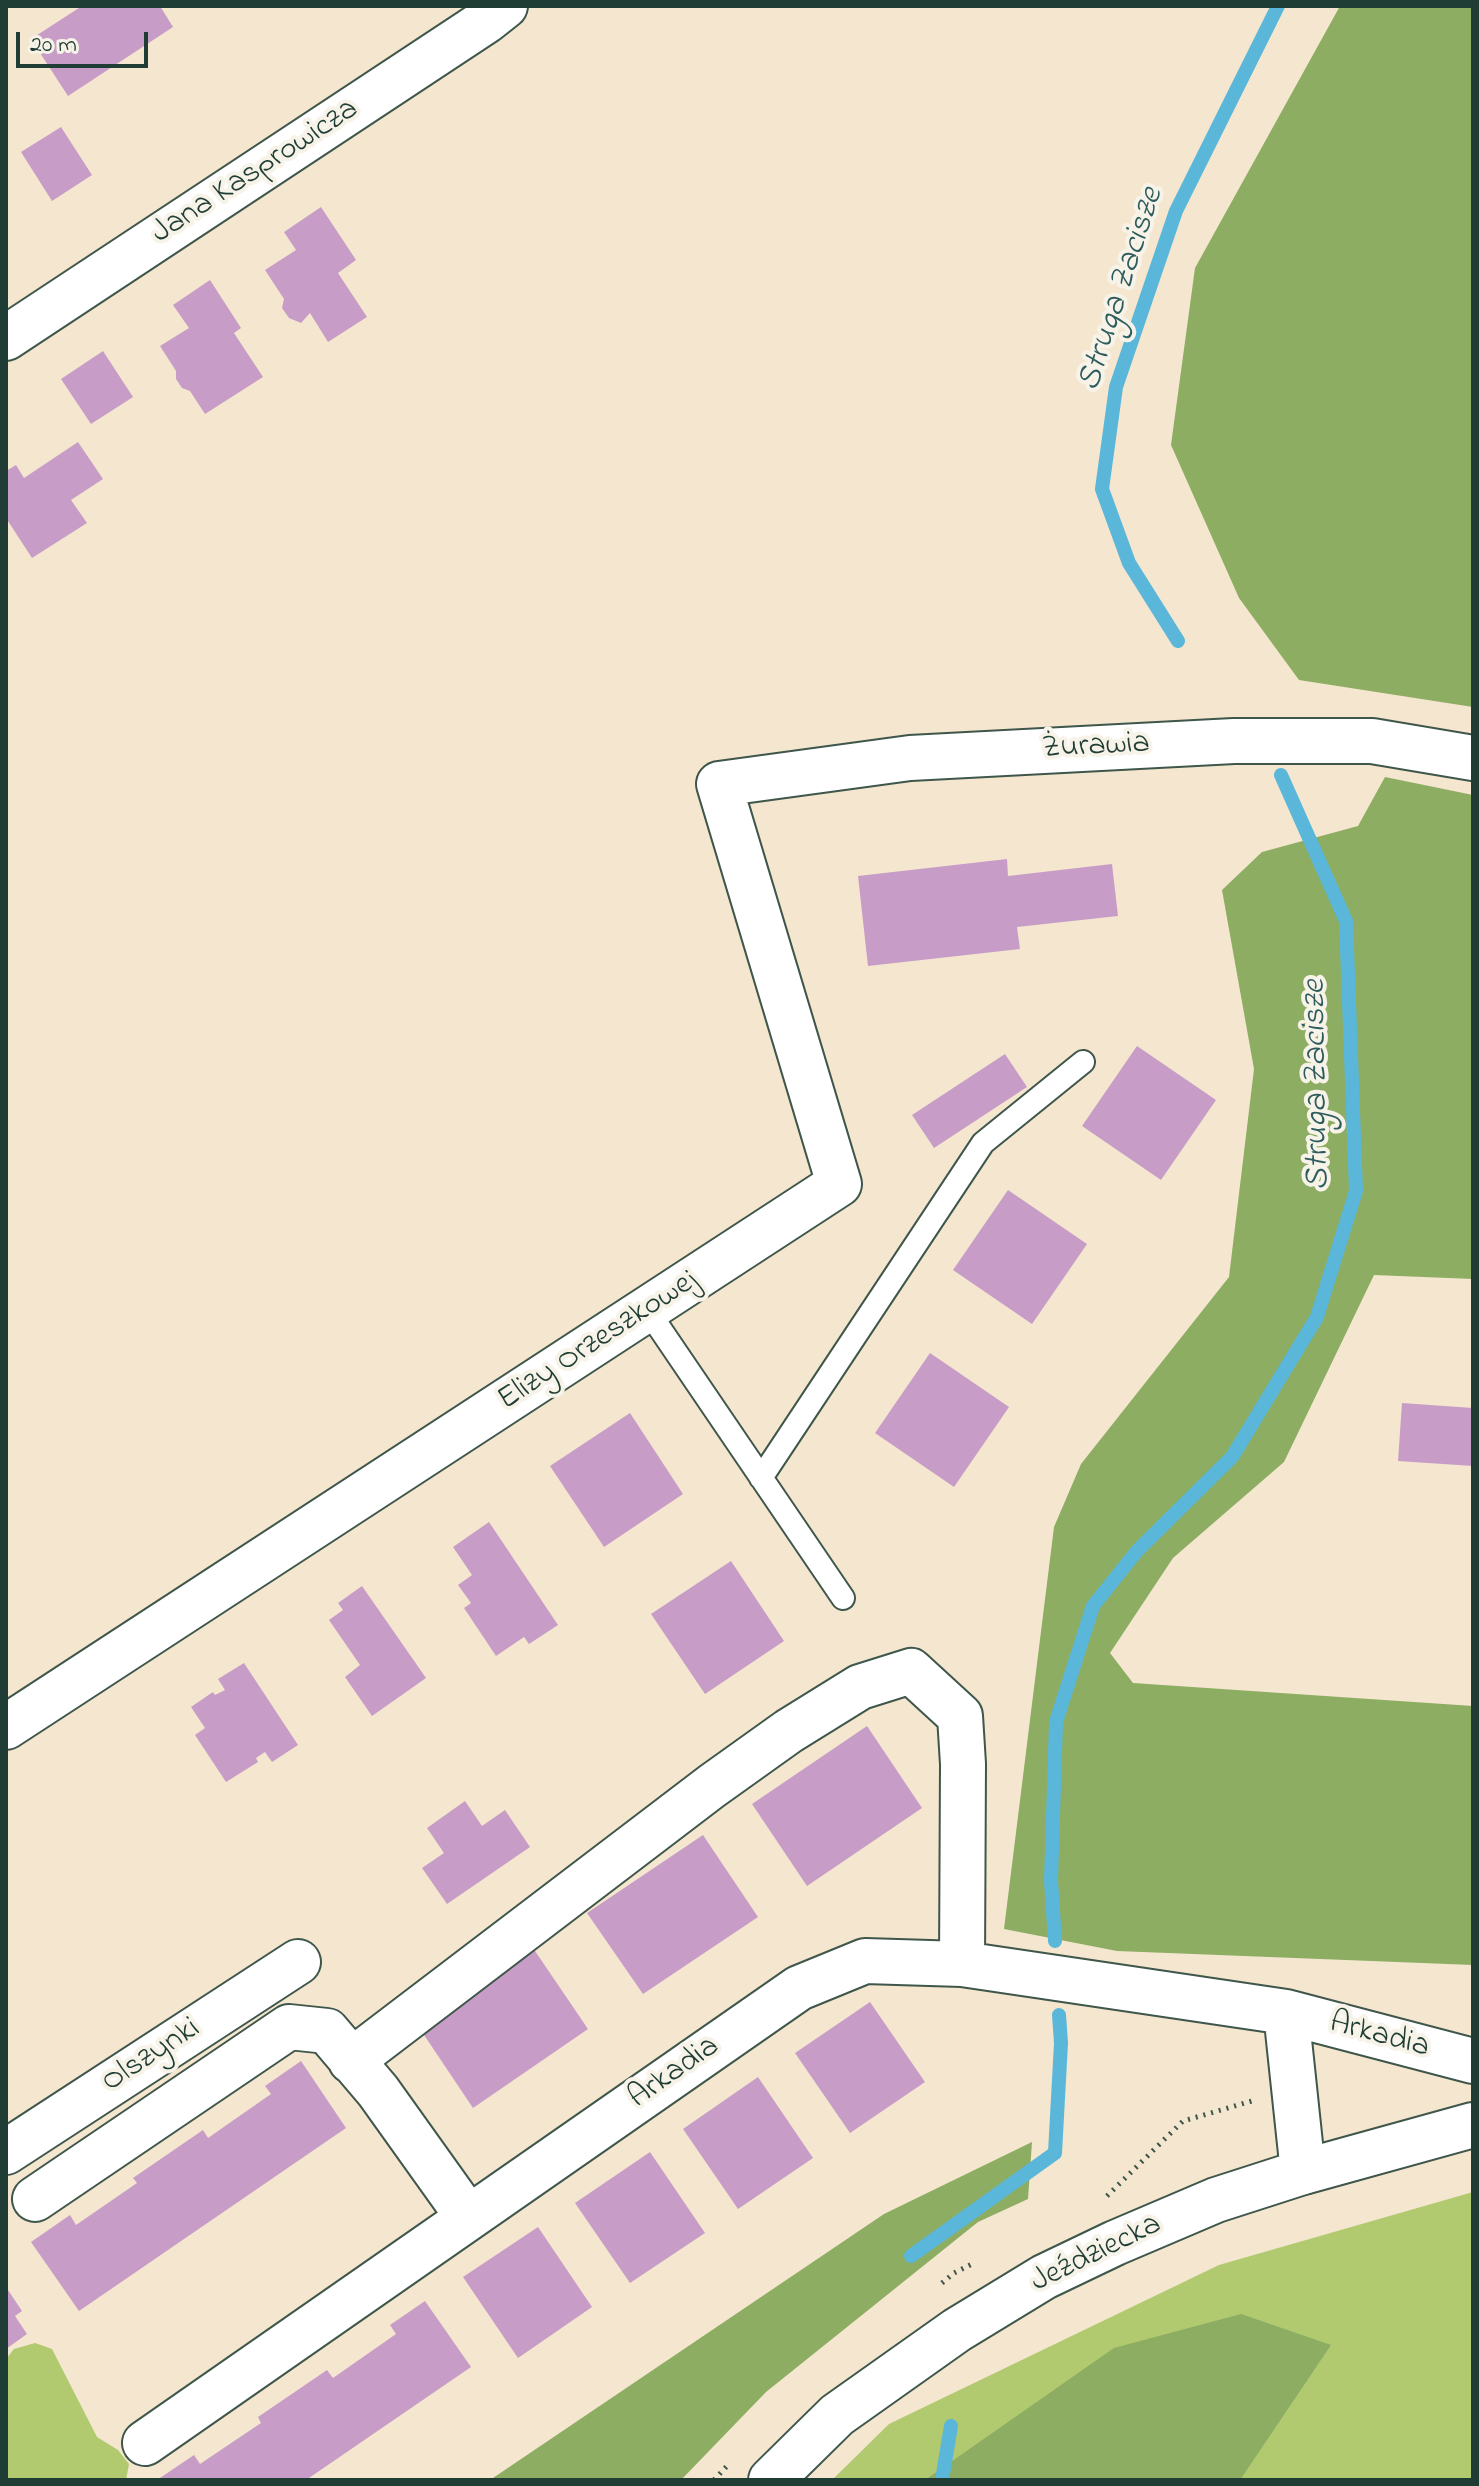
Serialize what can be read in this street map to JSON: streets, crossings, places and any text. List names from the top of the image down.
{
  "streets": {
    "street": [
      "Jana Kasprowicza",
      "Żurawia",
      "Elizy Orzeszkowej",
      "Arkadia",
      "Olszynki",
      "Jeździecka"
    ]
  },
  "crossings": [
    ["Żurawia", "Elizy Orzeszkowej"],
    ["Arkadia", "Jeździecka"]
  ],
  "water": ["Struga Zacisze"],
  "scale_bar": "20 m"
}
